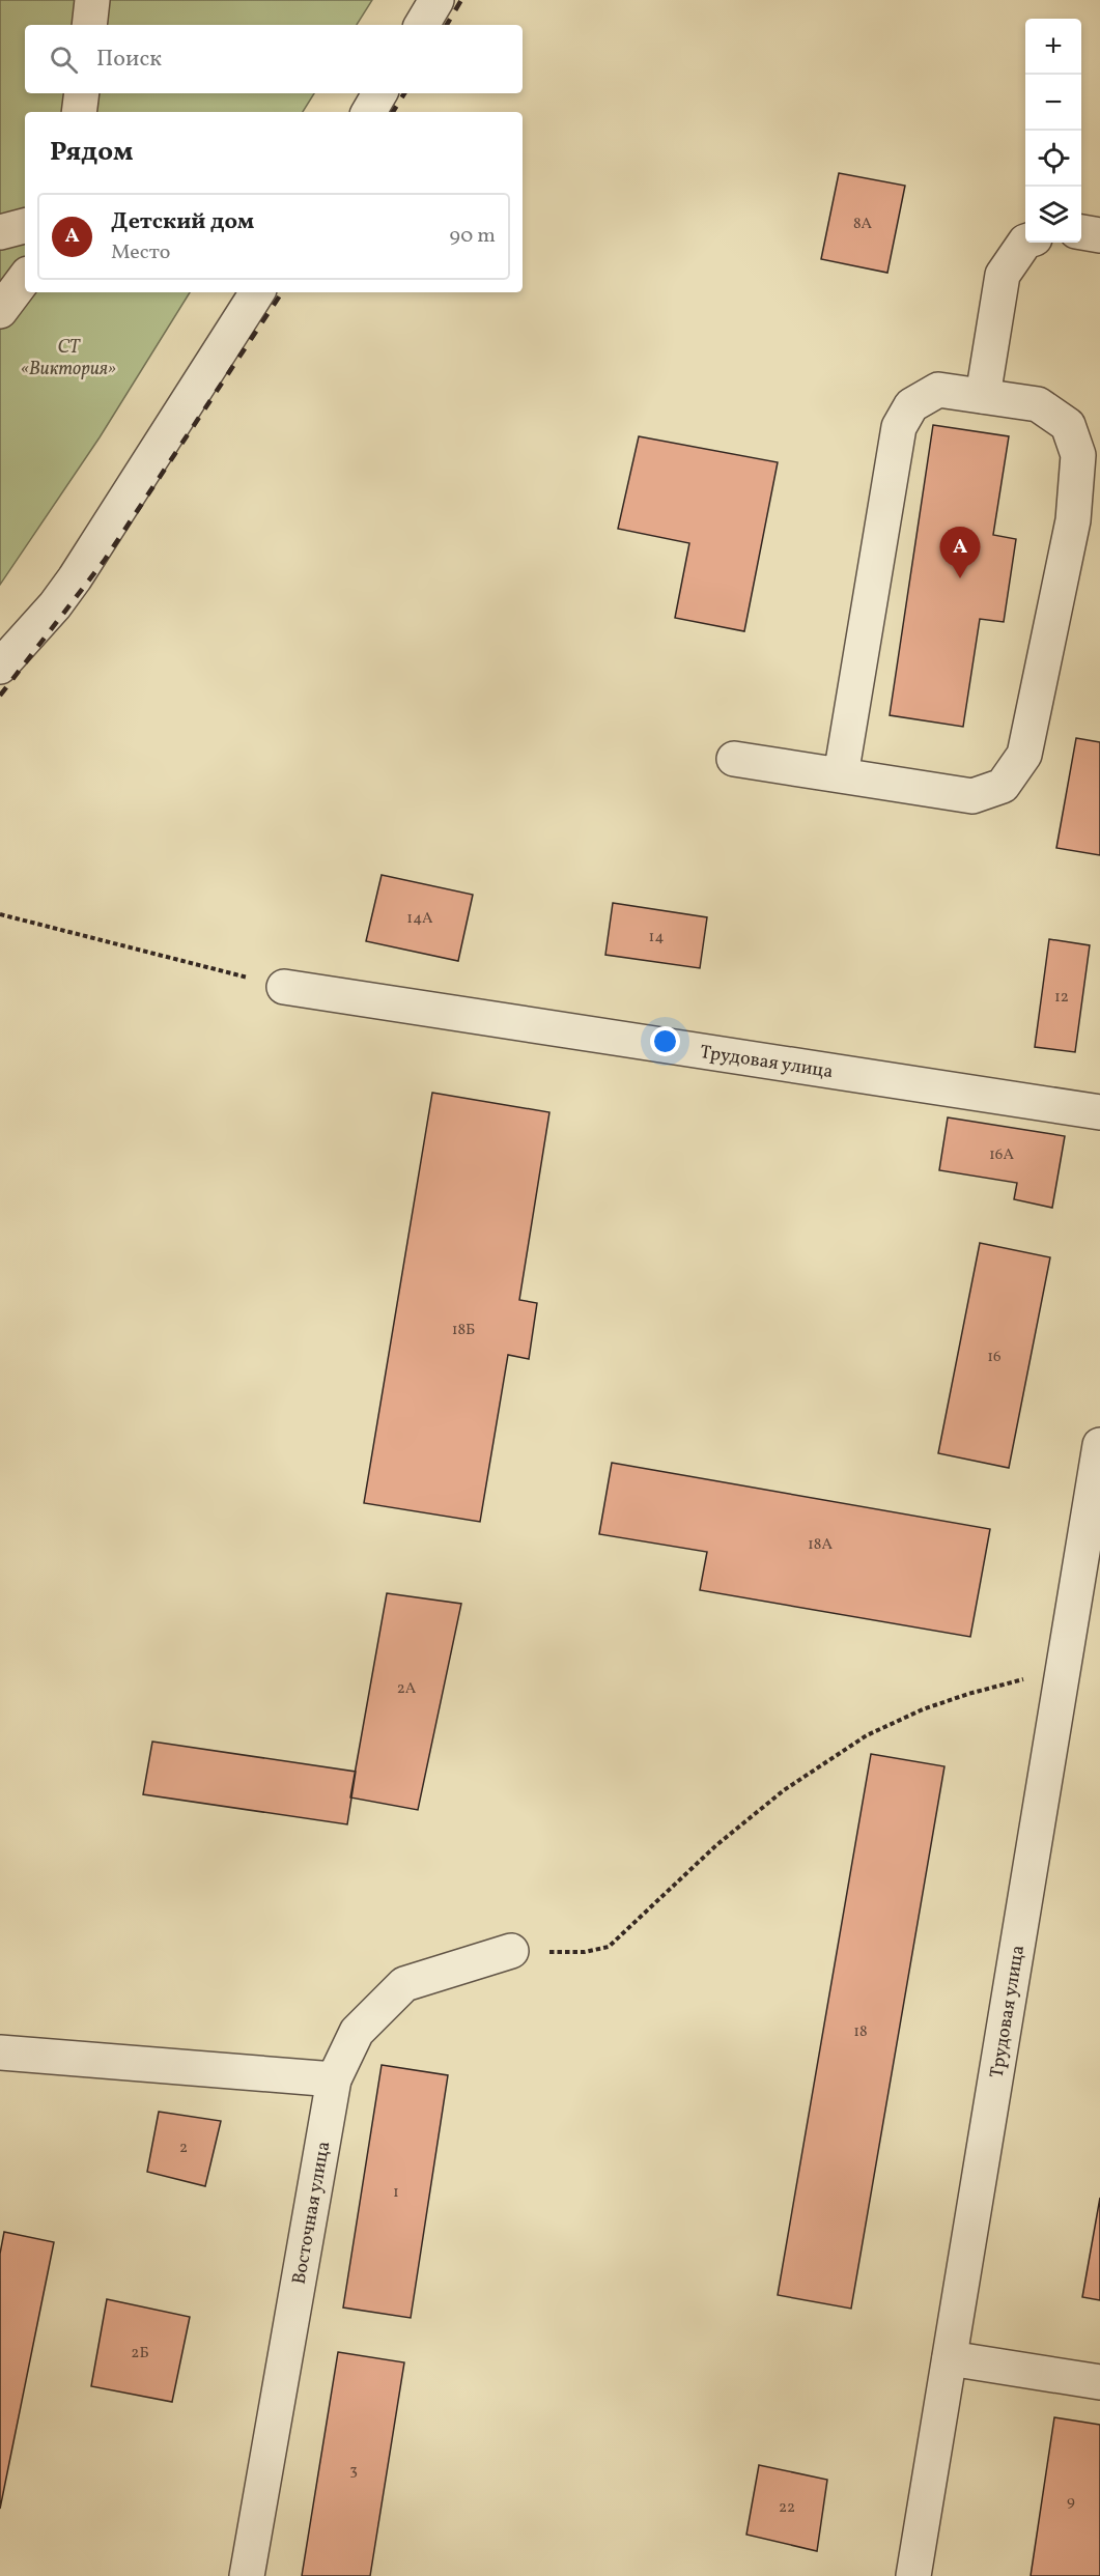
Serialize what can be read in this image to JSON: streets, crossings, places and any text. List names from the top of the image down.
{
  "streets": {
    "street": ["Трудовая улица", "Восточная улица"]
  },
  "parks": ["СТ «Виктория»"],
  "house_numbers": [
    "8А",
    "14А",
    "14",
    "12",
    "16А",
    "18Б",
    "16",
    "18А",
    "2А",
    "18",
    "2",
    "1",
    "2Б",
    "3",
    "9",
    "22"
  ],
  "page": {
    "map_buttons": ["+", "−"],
    "search": "Поиск",
    "heading": "Рядом",
    "list": [
      {
        "mark": "A",
        "name": "Детский дом",
        "note": "Место",
        "value": "90 m"
      }
    ],
    "pins": "A"
  }
}
